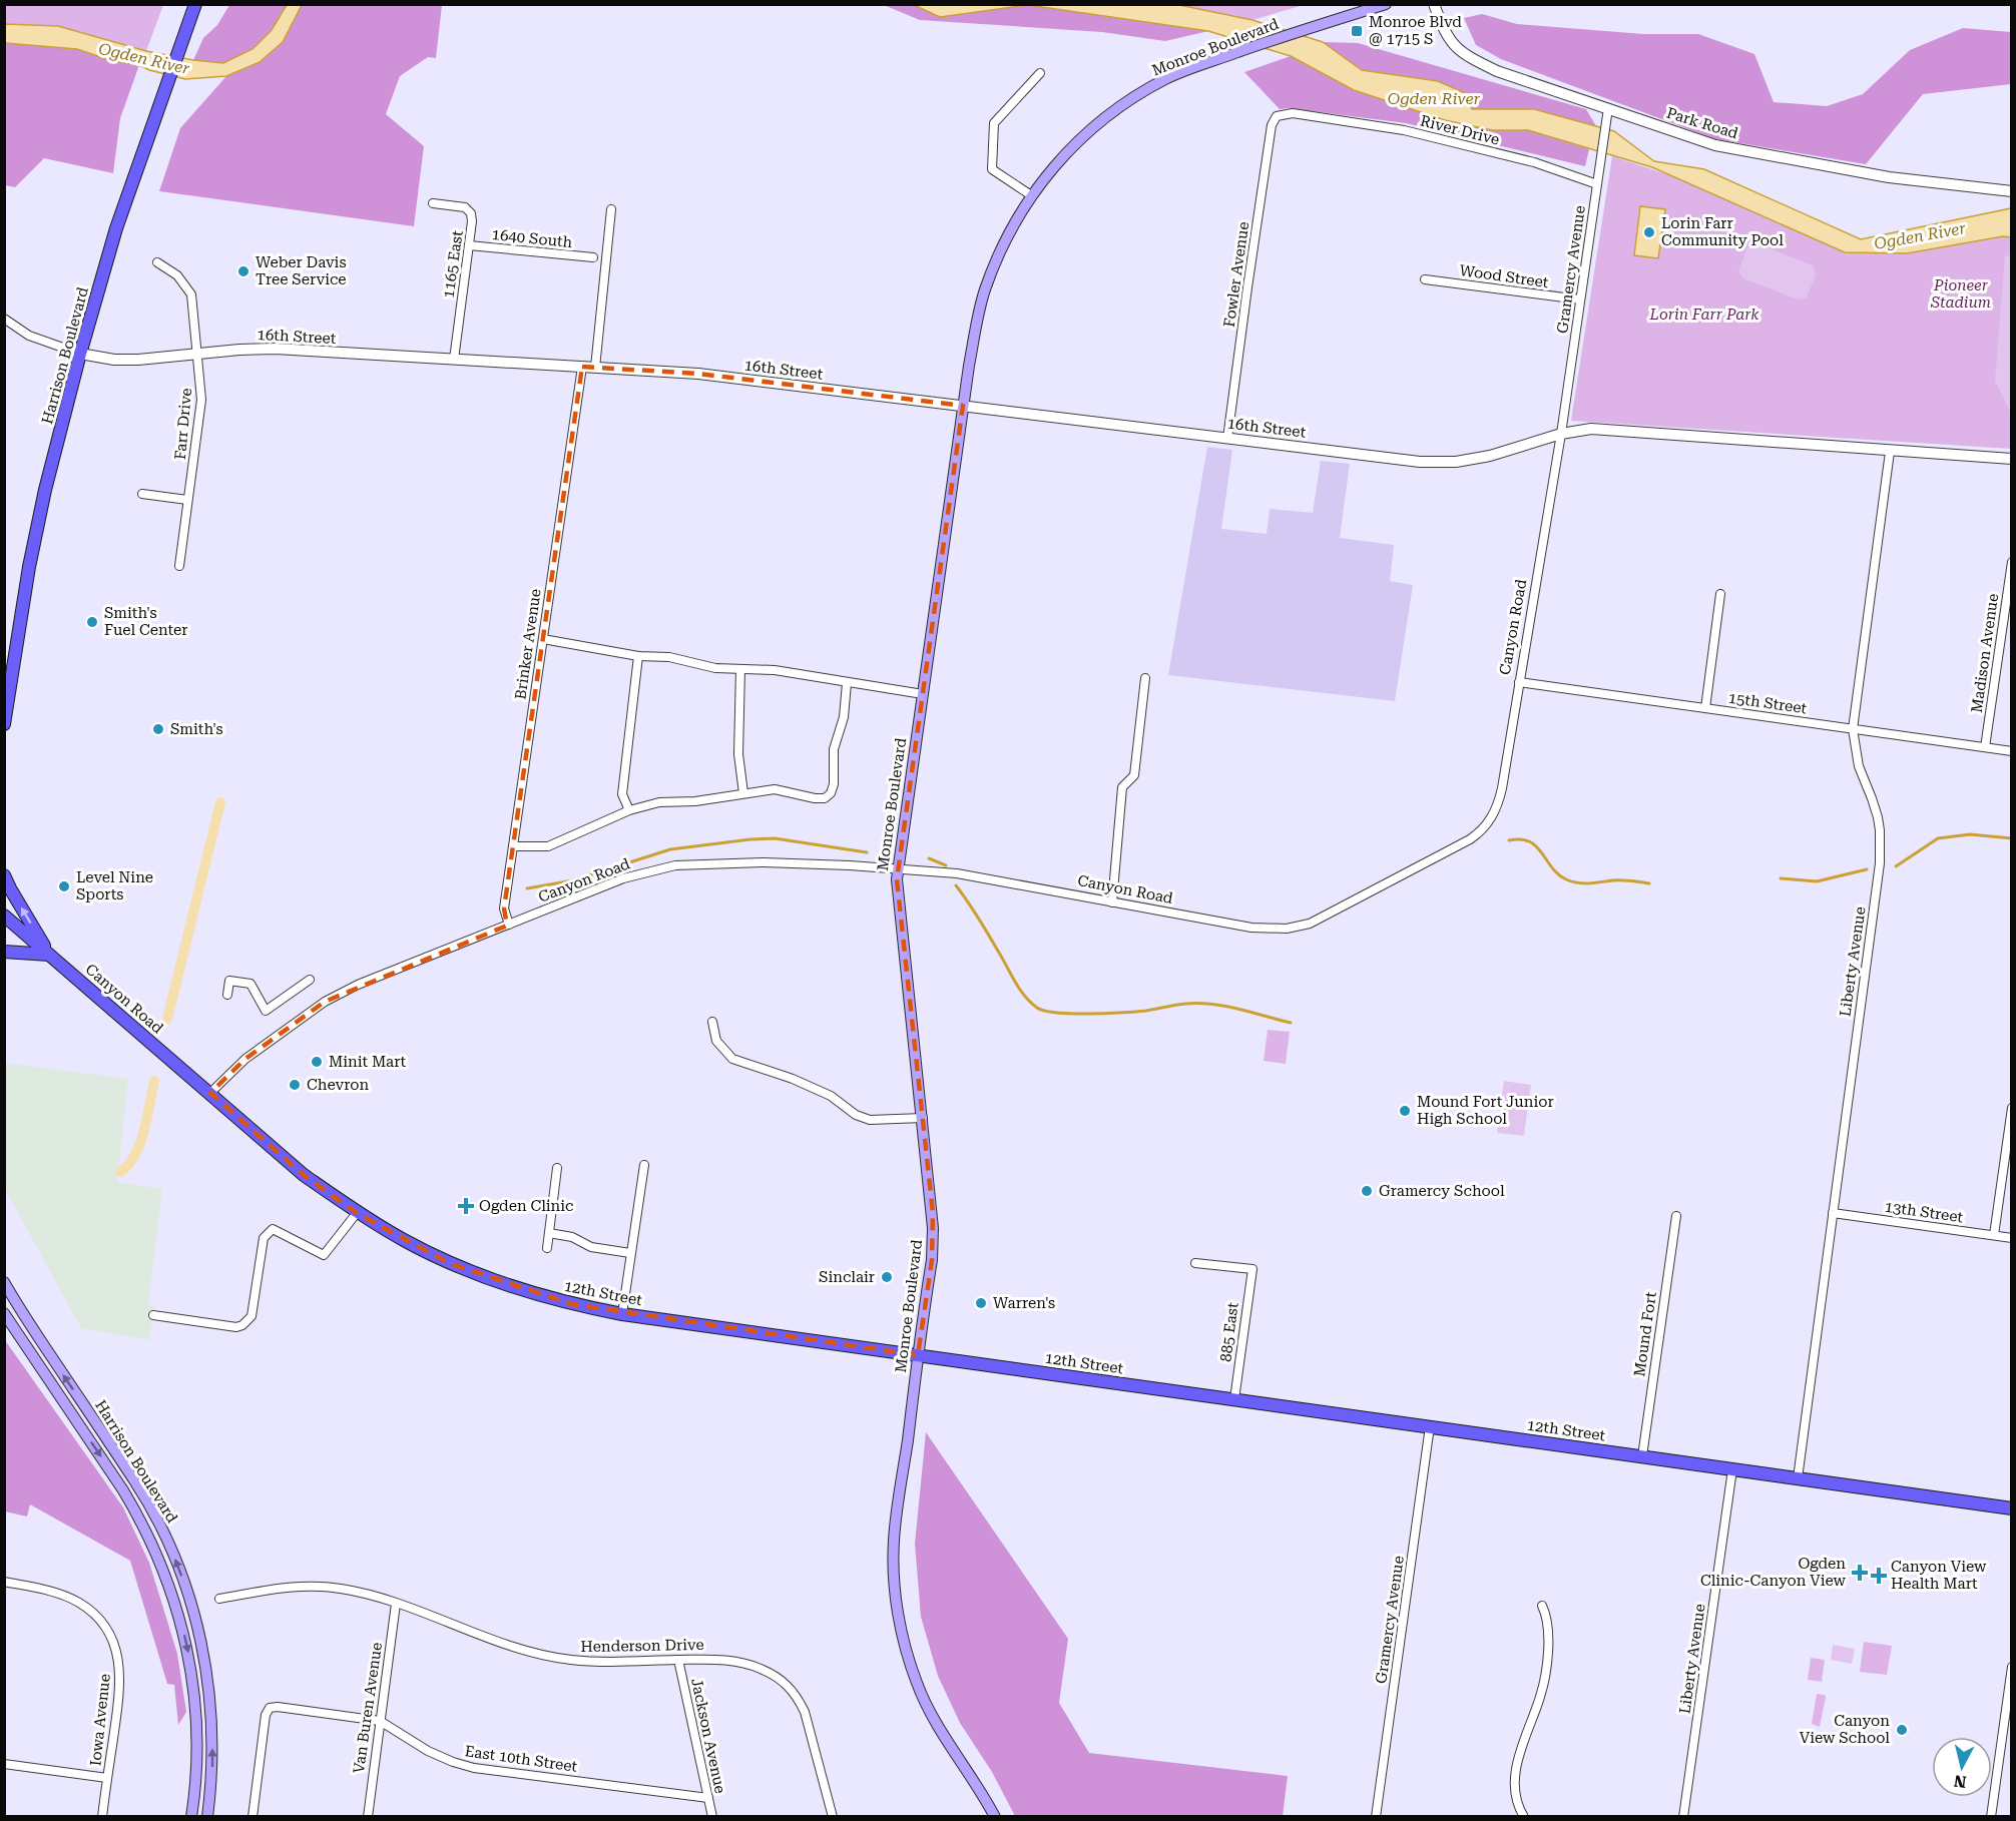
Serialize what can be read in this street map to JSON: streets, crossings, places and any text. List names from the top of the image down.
{
  "streets": {
    "main road": [
      "Monroe Boulevard",
      "Harrison Boulevard",
      "Canyon Road",
      "12th Street"
    ],
    "street": [
      "Park Road",
      "River Drive",
      "1640 South",
      "1165 East",
      "Gramercy Avenue",
      "Fowler Avenue",
      "Wood Street",
      "16th Street",
      "Farr Drive",
      "Brinker Avenue",
      "Madison Avenue",
      "15th Street",
      "Liberty Avenue",
      "13th Street",
      "885 East",
      "Mound Fort",
      "Henderson Drive",
      "Van Buren Avenue",
      "Iowa Avenue",
      "Jackson Avenue",
      "East 10th Street"
    ]
  },
  "crossings": [
    ["Monroe Boulevard", "16th Street"],
    ["Monroe Boulevard", "Canyon Road"],
    ["Monroe Boulevard", "12th Street"],
    ["Park Road", "Gramercy Avenue"],
    ["River Drive", "Gramercy Avenue"],
    ["River Drive", "Fowler Avenue"],
    ["1640 South", "1165 East"],
    ["1165 East", "16th Street"],
    ["Gramercy Avenue", "Wood Street"],
    ["Gramercy Avenue", "16th Street"],
    ["Gramercy Avenue", "Canyon Road"],
    ["Gramercy Avenue", "12th Street"],
    ["Fowler Avenue", "16th Street"],
    ["16th Street", "Harrison Boulevard"],
    ["16th Street", "Farr Drive"],
    ["16th Street", "Canyon Road"],
    ["16th Street", "Brinker Avenue"],
    ["Canyon Road", "Brinker Avenue"],
    ["Canyon Road", "15th Street"],
    ["Canyon Road", "12th Street"],
    ["Madison Avenue", "15th Street"],
    ["15th Street", "Liberty Avenue"],
    ["Liberty Avenue", "13th Street"],
    ["Liberty Avenue", "12th Street"],
    ["12th Street", "885 East"],
    ["12th Street", "Mound Fort"],
    ["Henderson Drive", "Van Buren Avenue"],
    ["Henderson Drive", "Jackson Avenue"],
    ["Van Buren Avenue", "East 10th Street"],
    ["Jackson Avenue", "East 10th Street"]
  ],
  "water": ["Ogden River"],
  "parks": ["Pioneer Stadium", "Lorin Farr Park"],
  "places": {
    "transit": ["Monroe Blvd @ 1715 S"],
    "other": [
      "Lorin Farr Community Pool",
      "Weber Davis Tree Service",
      "Smith's Fuel Center",
      "Smith's",
      "Level Nine Sports",
      "Minit Mart",
      "Chevron",
      "Mound Fort Junior High School",
      "Gramercy School",
      "Sinclair",
      "Warren's",
      "Canyon View School"
    ],
    "health": ["Ogden Clinic", "Ogden Clinic-Canyon View", "Canyon View Health Mart"]
  },
  "north": "bottom"
}
